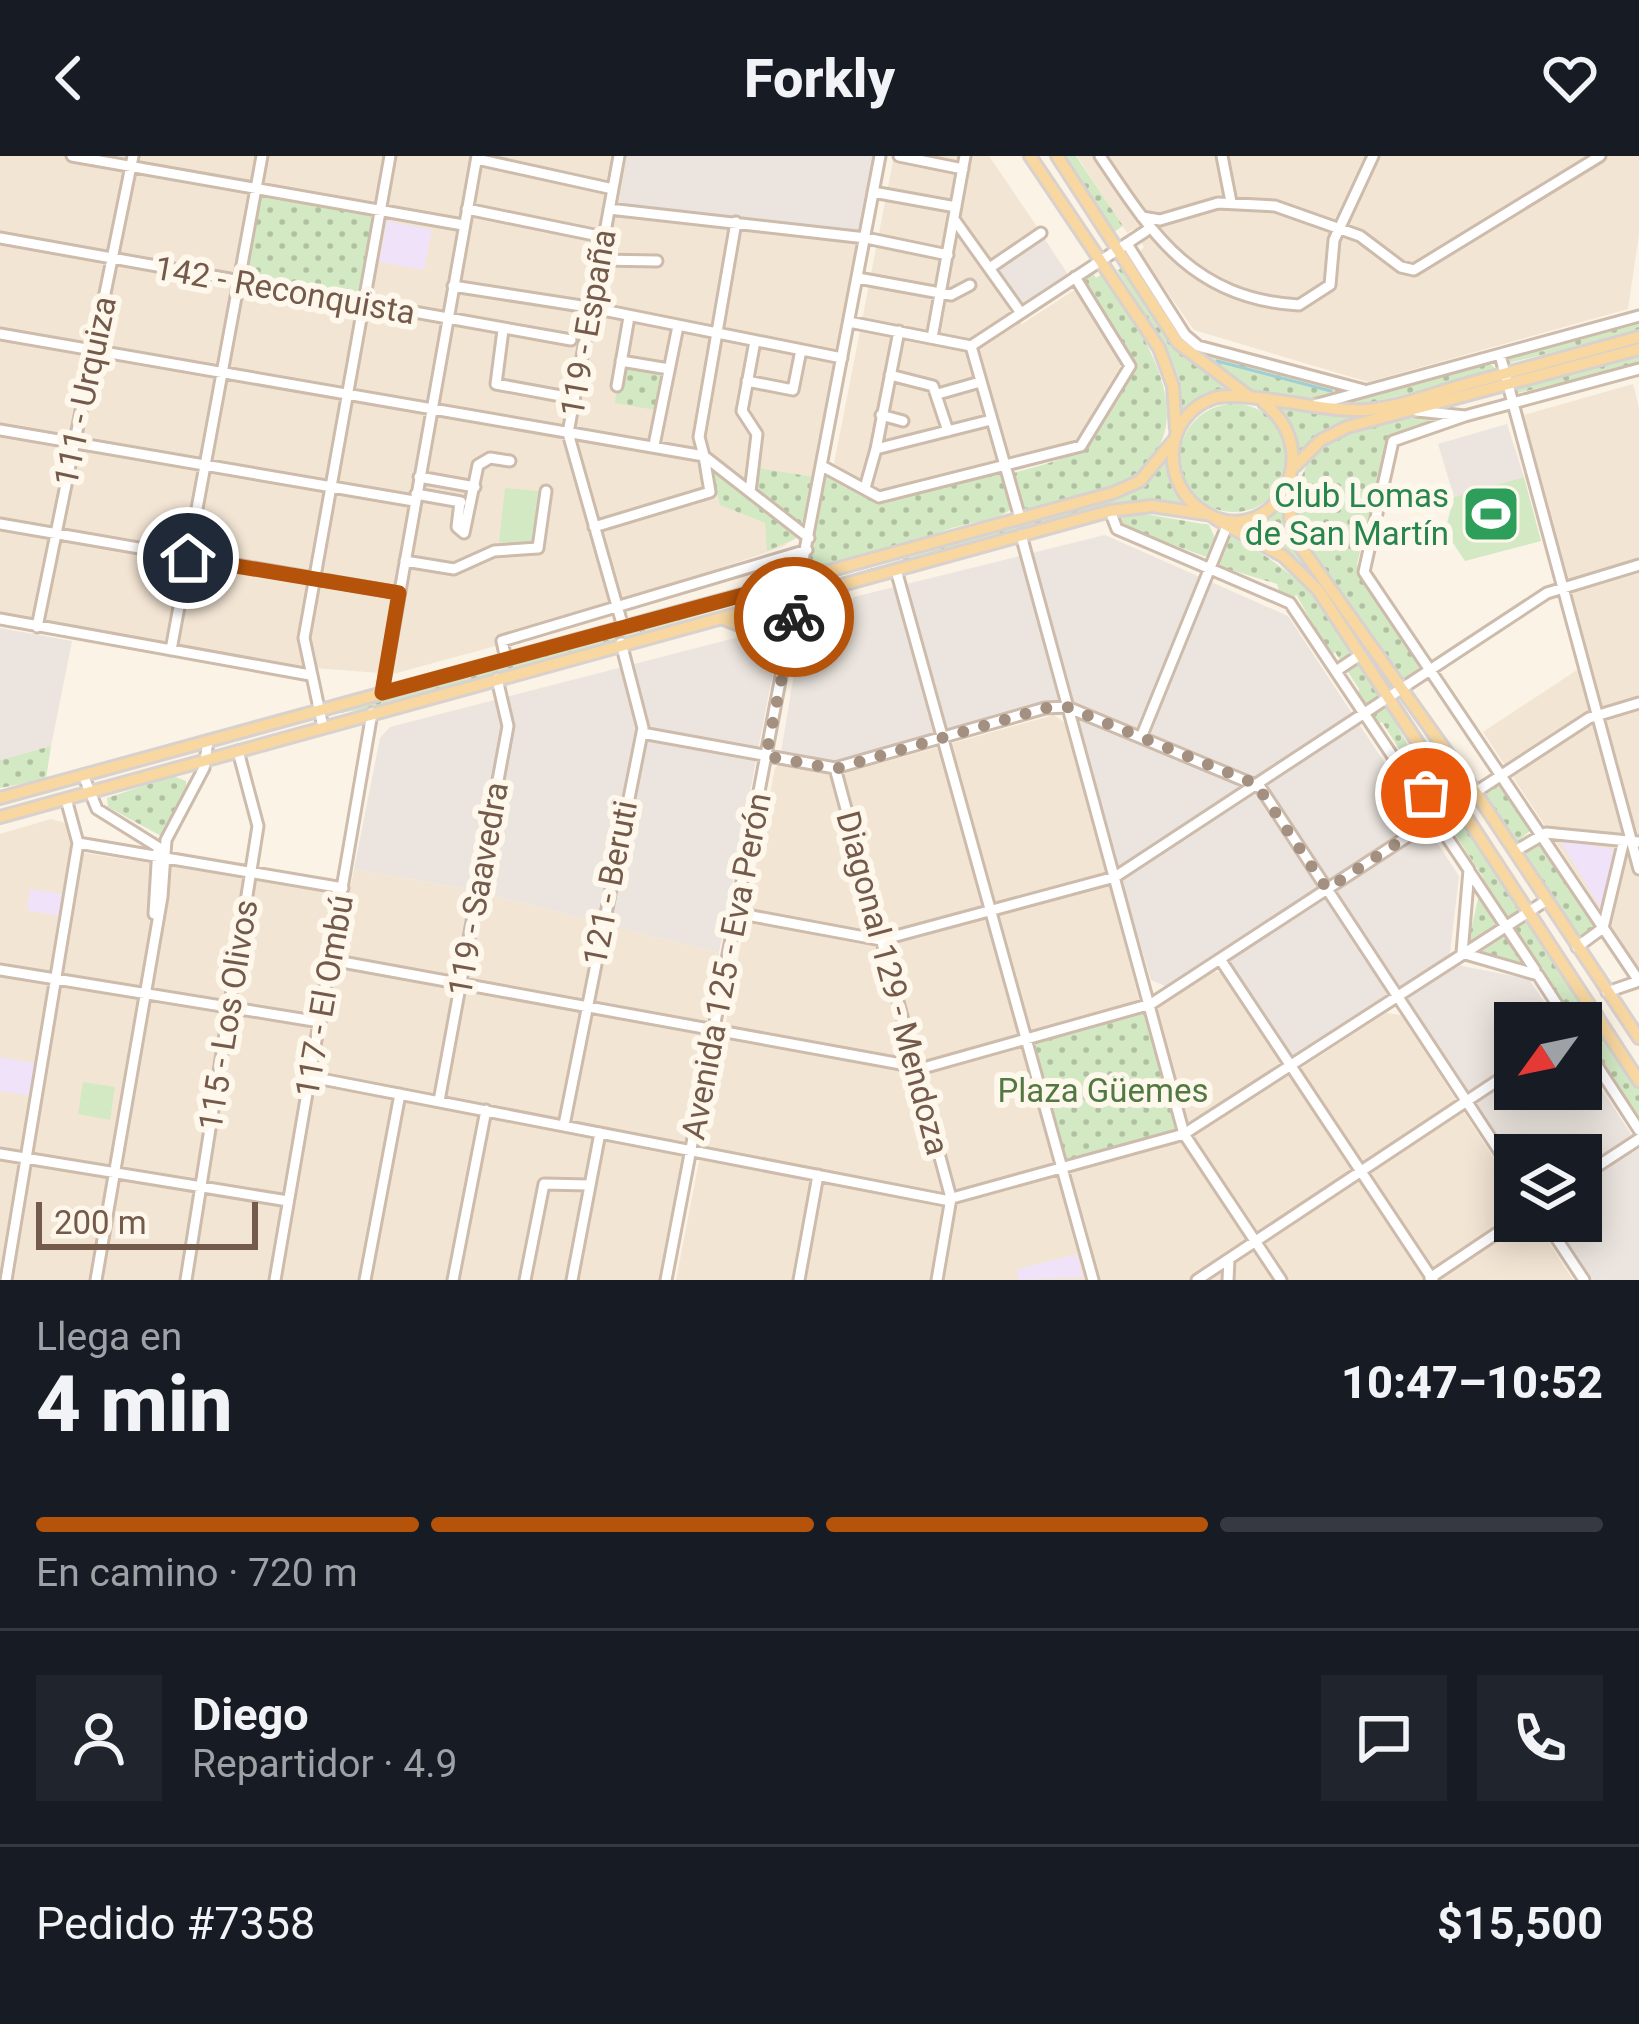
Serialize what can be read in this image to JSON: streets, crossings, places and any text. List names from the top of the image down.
{
  "streets": {
    "street": [
      "142 - Reconquista",
      "119 - España",
      "111 - Urquiza",
      "121 - Beruti",
      "119 - Saavedra",
      "Avenida 125 - Eva Perón",
      "Diagonal 129 - Mendoza",
      "117 - El Ombú",
      "115 - Los Olivos"
    ]
  },
  "crossings": [
    ["142 - Reconquista", "119 - España"],
    ["142 - Reconquista", "111 - Urquiza"],
    ["142 - Reconquista", "Avenida 125 - Eva Perón"]
  ],
  "parks": ["Plaza Güemes"],
  "places": {
    "sports": ["Club Lomas de San Martín"]
  },
  "scale_bar": "200 m",
  "north": "bottom left",
  "page": {
    "header": "Forkly",
    "scale": "200 m",
    "heading": ["4 min", "Llega en", "10:47–10:52"],
    "panel": [
      "Diego",
      "Repartidor · 4.9",
      "Pedido #7358",
      "$15,500"
    ],
    "bar": "En camino · 720 m"
  }
}
